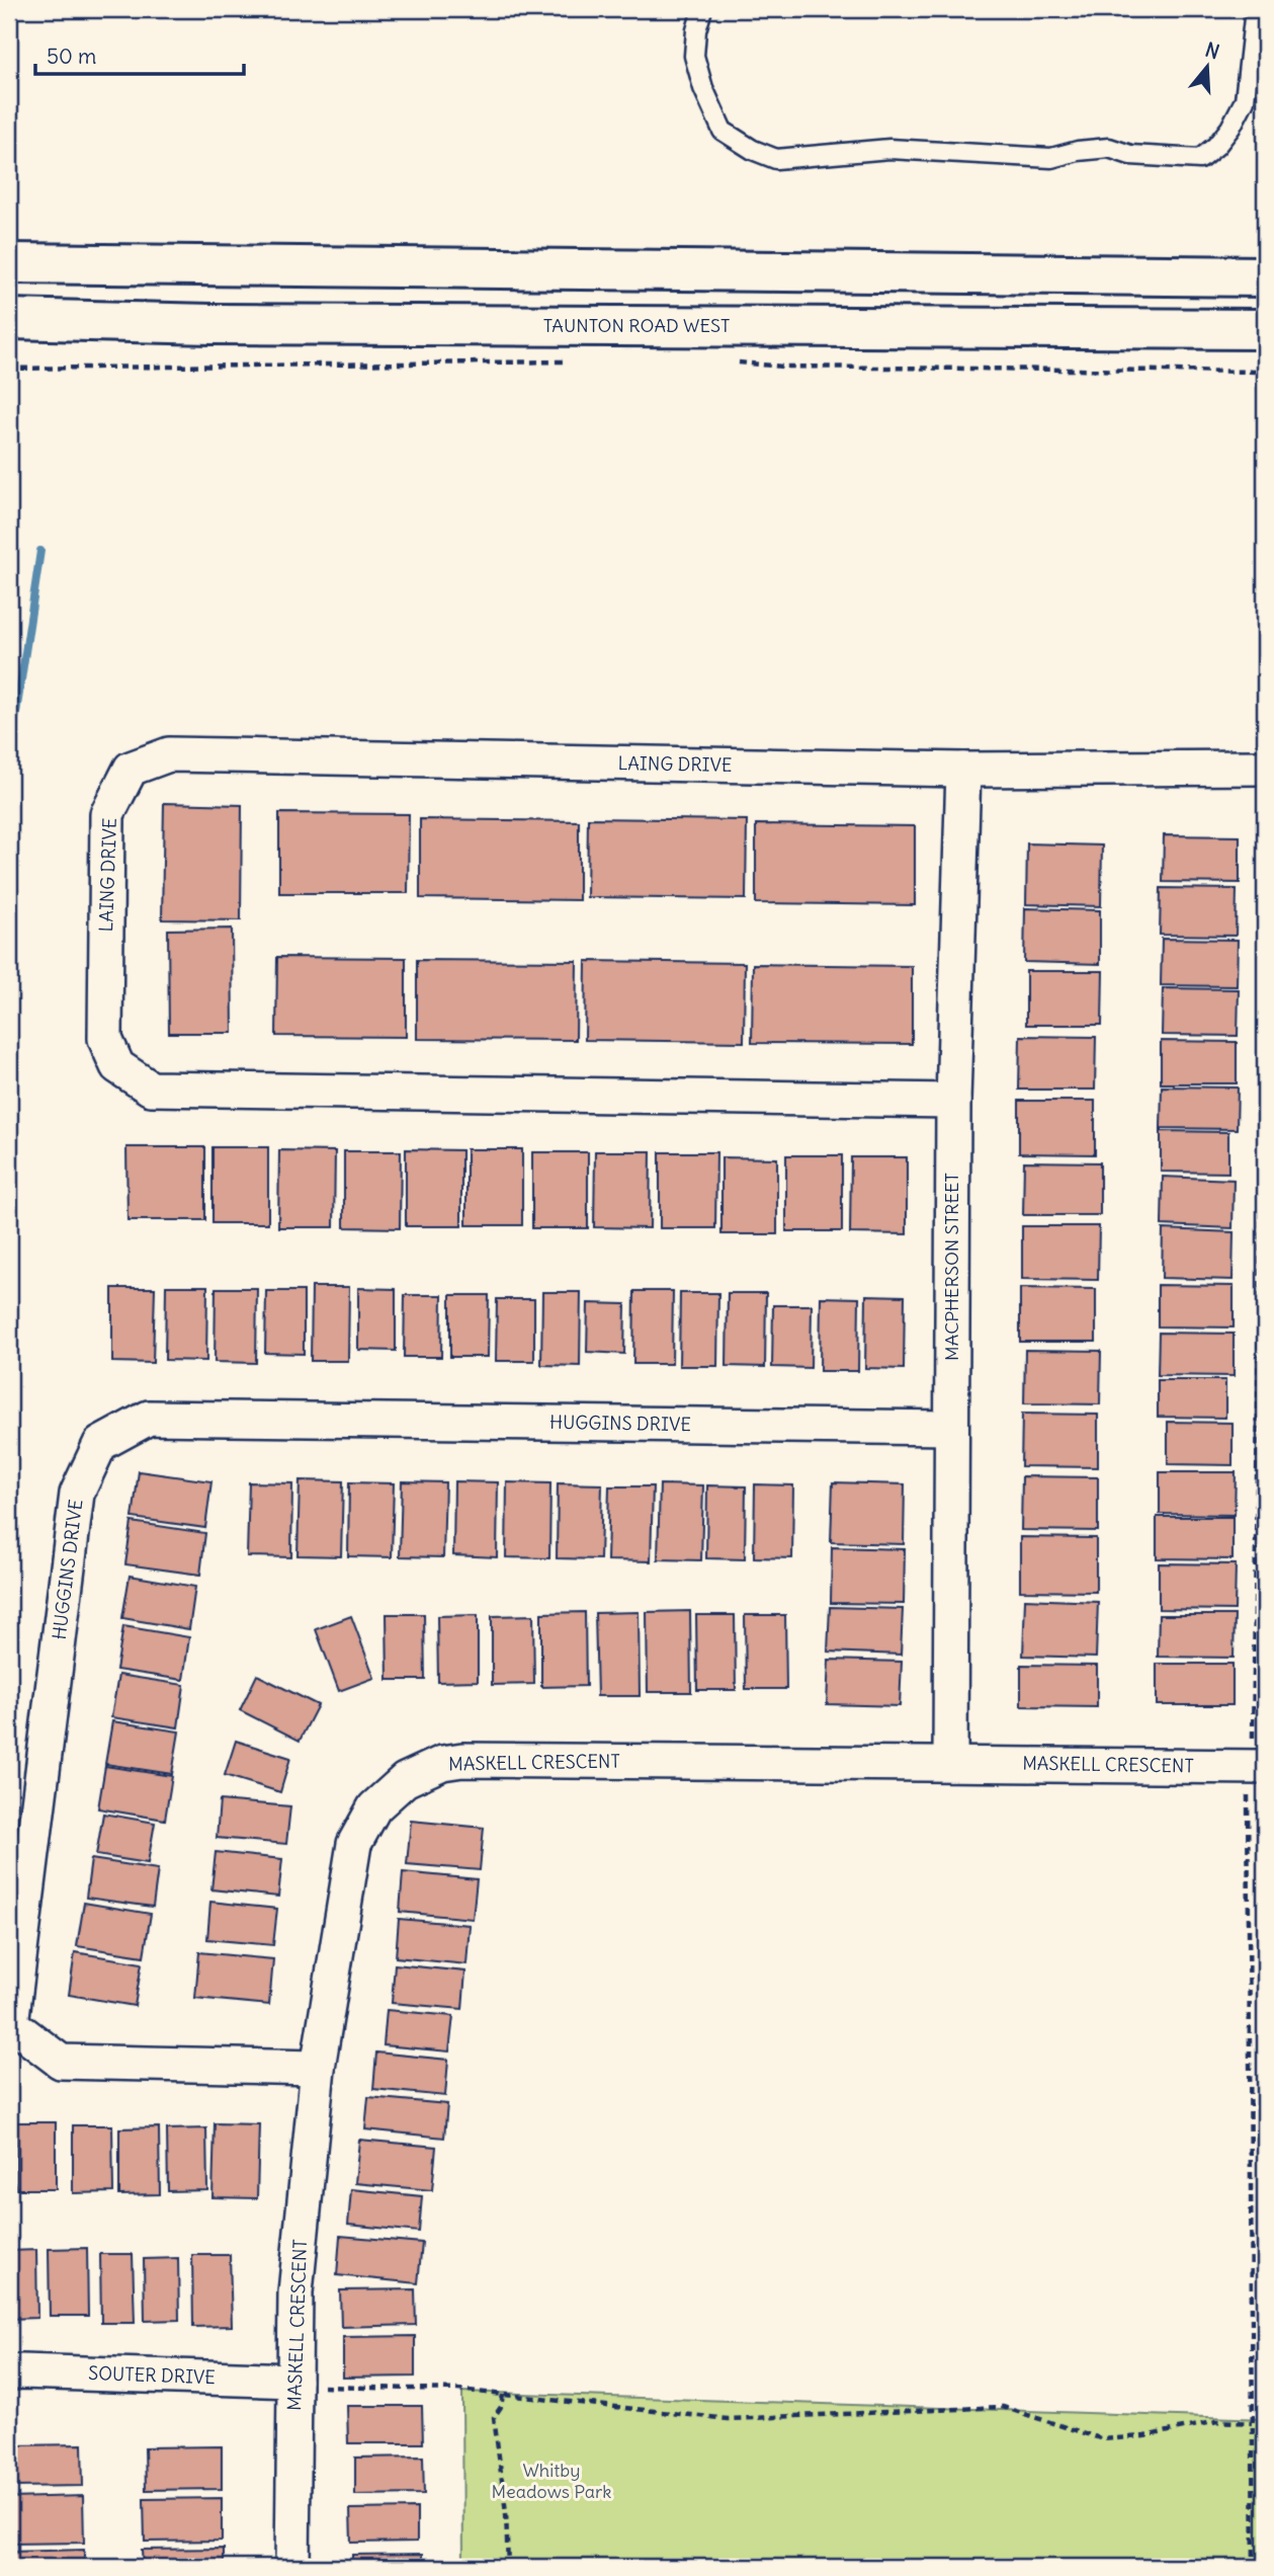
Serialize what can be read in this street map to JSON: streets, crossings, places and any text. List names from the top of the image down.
{
  "streets": {
    "main road": ["TAUNTON ROAD WEST"],
    "street": [
      "LAING DRIVE",
      "MACPHERSON STREET",
      "HUGGINS DRIVE",
      "MASKELL CRESCENT",
      "SOUTER DRIVE"
    ]
  },
  "crossings": [
    ["LAING DRIVE", "MACPHERSON STREET"],
    ["MACPHERSON STREET", "HUGGINS DRIVE"],
    ["MACPHERSON STREET", "MASKELL CRESCENT"],
    ["HUGGINS DRIVE", "MASKELL CRESCENT"],
    ["MASKELL CRESCENT", "SOUTER DRIVE"]
  ],
  "parks": ["Whitby Meadows Park"],
  "scale_bar": "50 m",
  "north": "top"
}
